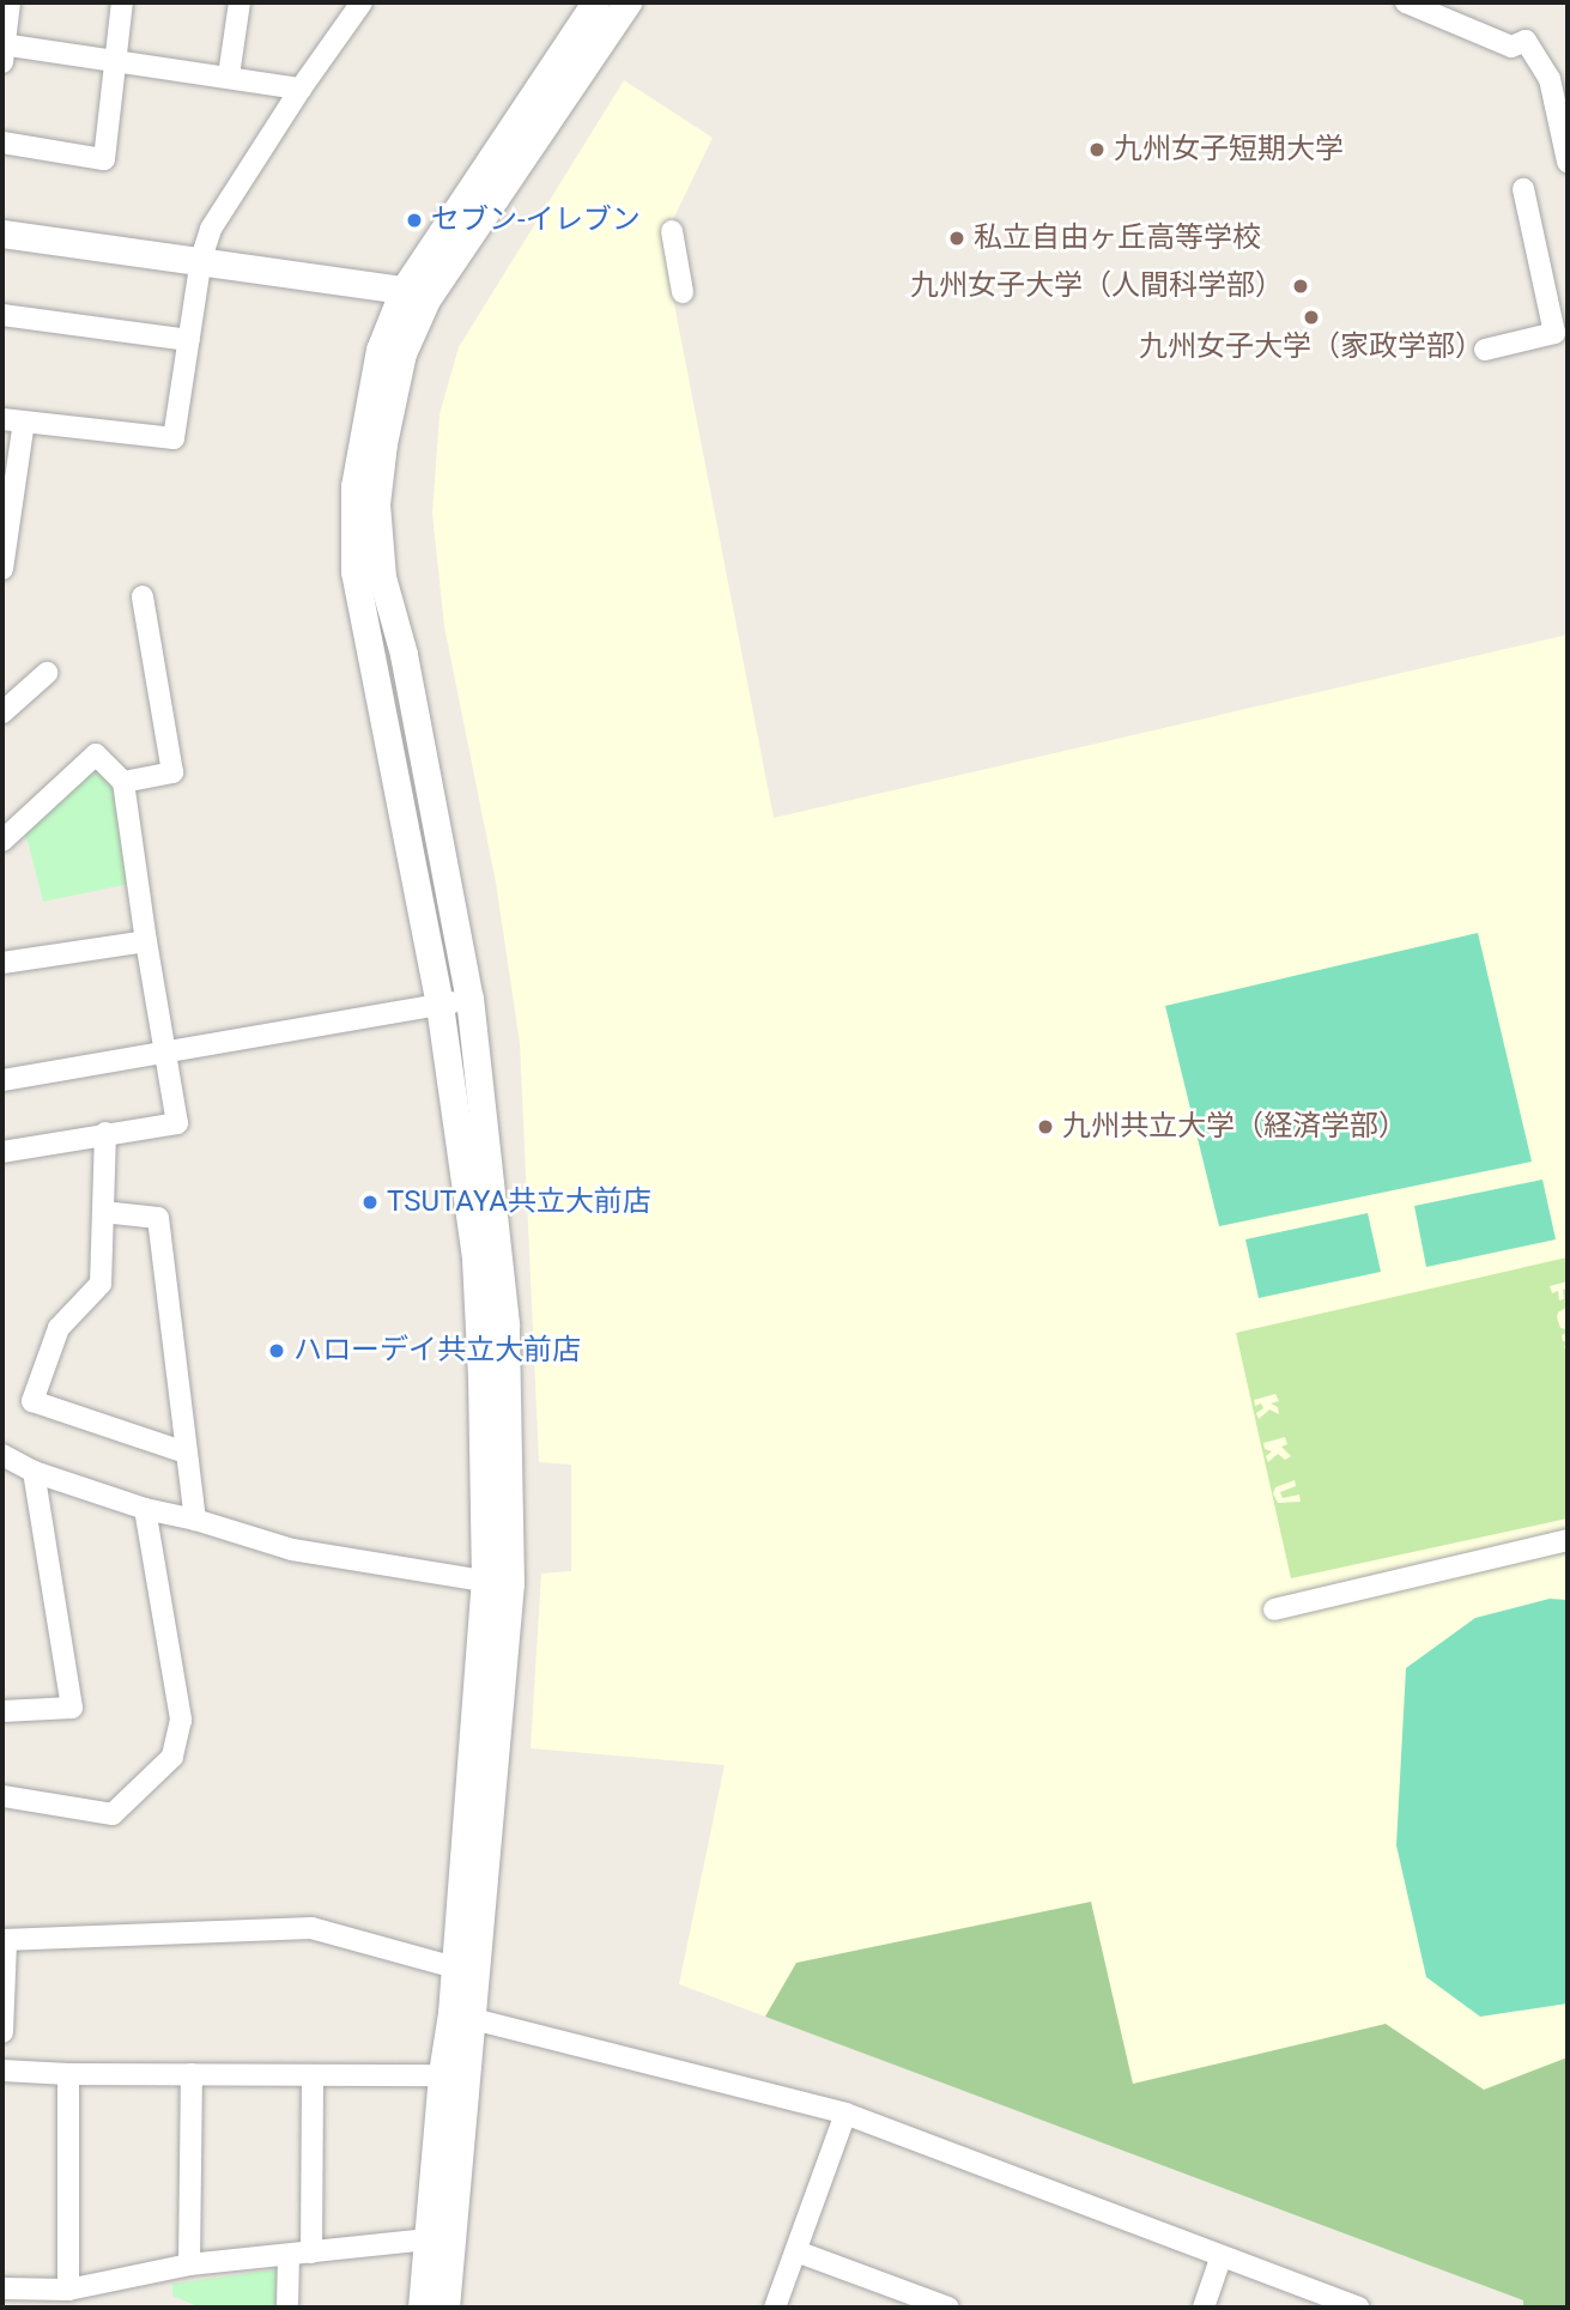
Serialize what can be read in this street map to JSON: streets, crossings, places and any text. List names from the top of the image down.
{
  "places": [
    "九州女子短期大学",
    "セブン-イレブン",
    "私立自由ヶ丘高等学校",
    "九州女子大学（人間科学部）",
    "九州女子大学（家政学部）",
    "九州共立大学（経済学部）",
    "TSUTAYA共立大前店",
    "ハローデイ共立大前店"
  ]
}
